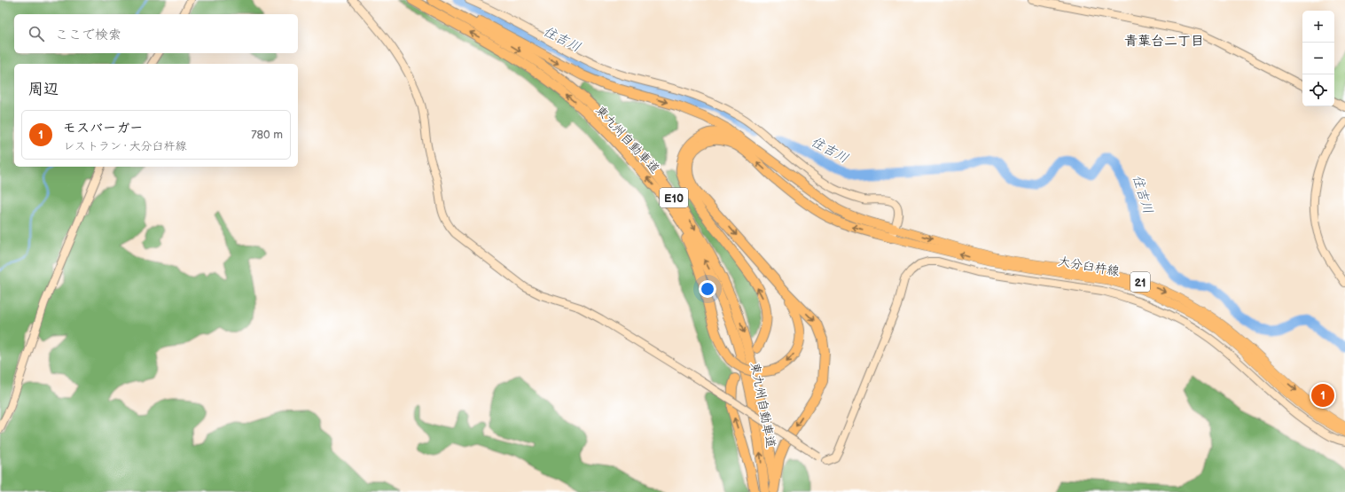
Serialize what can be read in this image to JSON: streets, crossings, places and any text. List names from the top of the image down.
{
  "streets": {
    "highway": ["東九州自動車道", "E10"],
    "main road": ["大分臼杵線", "21"]
  },
  "districts": ["青葉台二丁目"],
  "water": ["住吉川"],
  "page": {
    "map_buttons": ["+", "−"],
    "search": "ここで検索",
    "heading": "周辺",
    "list": [
      {
        "mark": "1",
        "name": "モスバーガー",
        "note": "レストラン · 大分臼杵線",
        "value": "780 m"
      }
    ],
    "pins": "1"
  }
}
